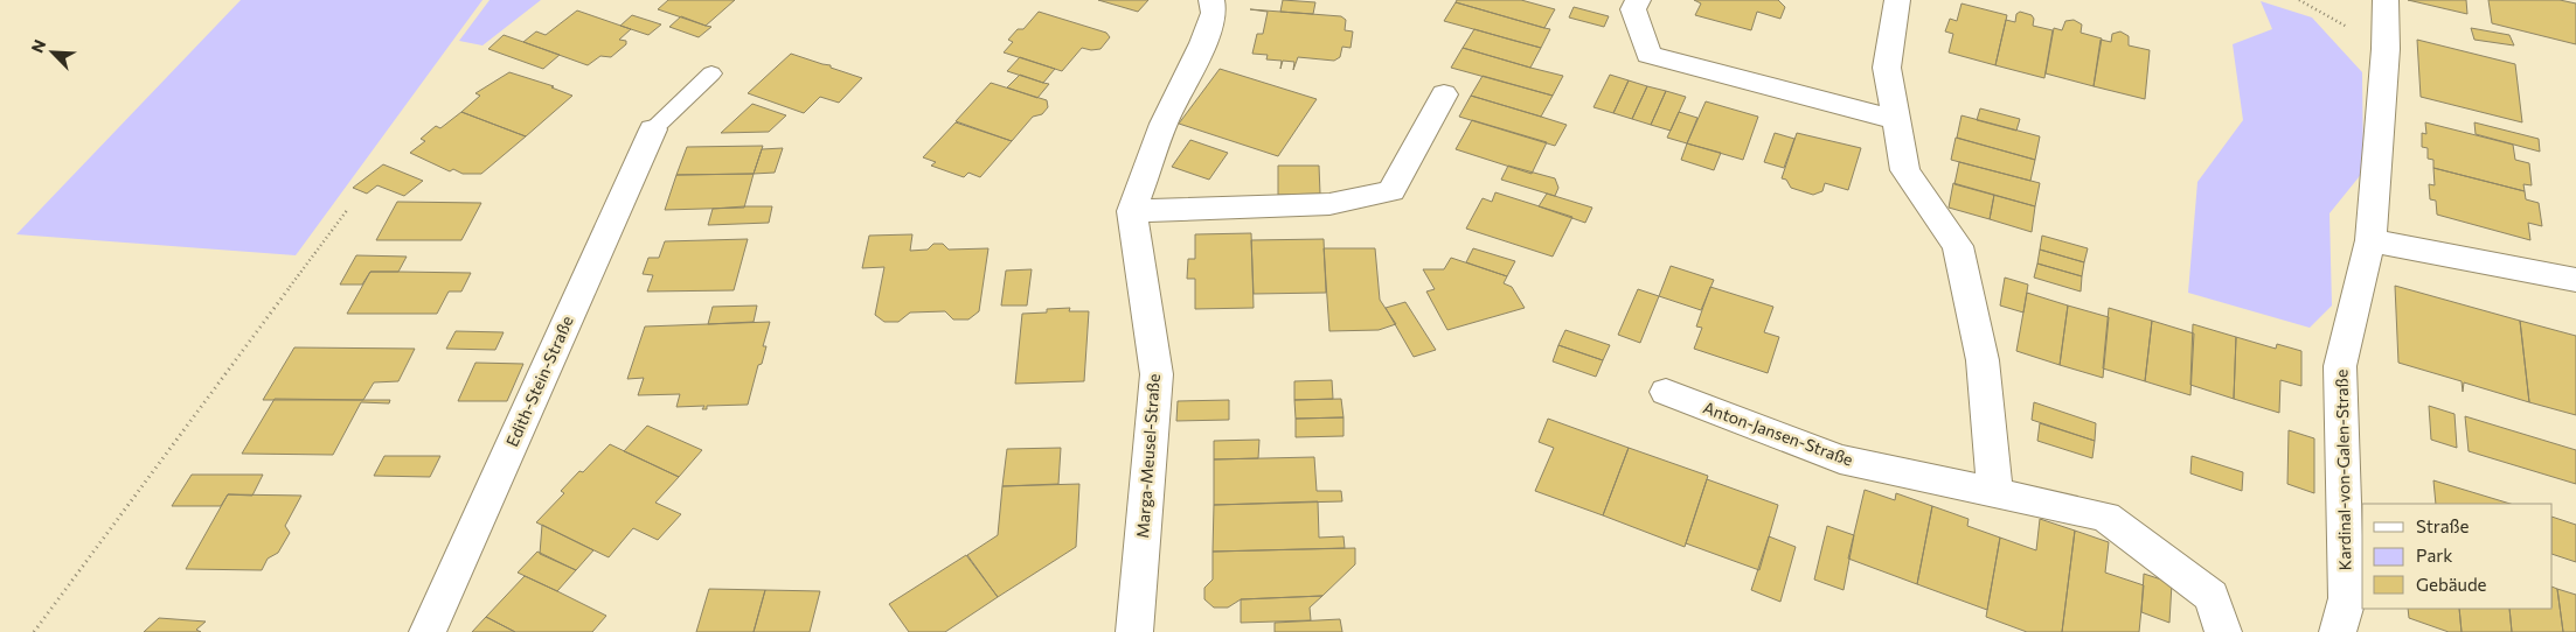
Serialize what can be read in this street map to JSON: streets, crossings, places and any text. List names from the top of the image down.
{
  "streets": {
    "street": [
      "Edith-Stein-Straße",
      "Anton-Jansen-Straße",
      "Marga-Meusel-Straße",
      "Kardinal-von-Galen-Straße"
    ]
  },
  "legend": ["Straße", "Park", "Gebäude"],
  "north": "top left"
}
